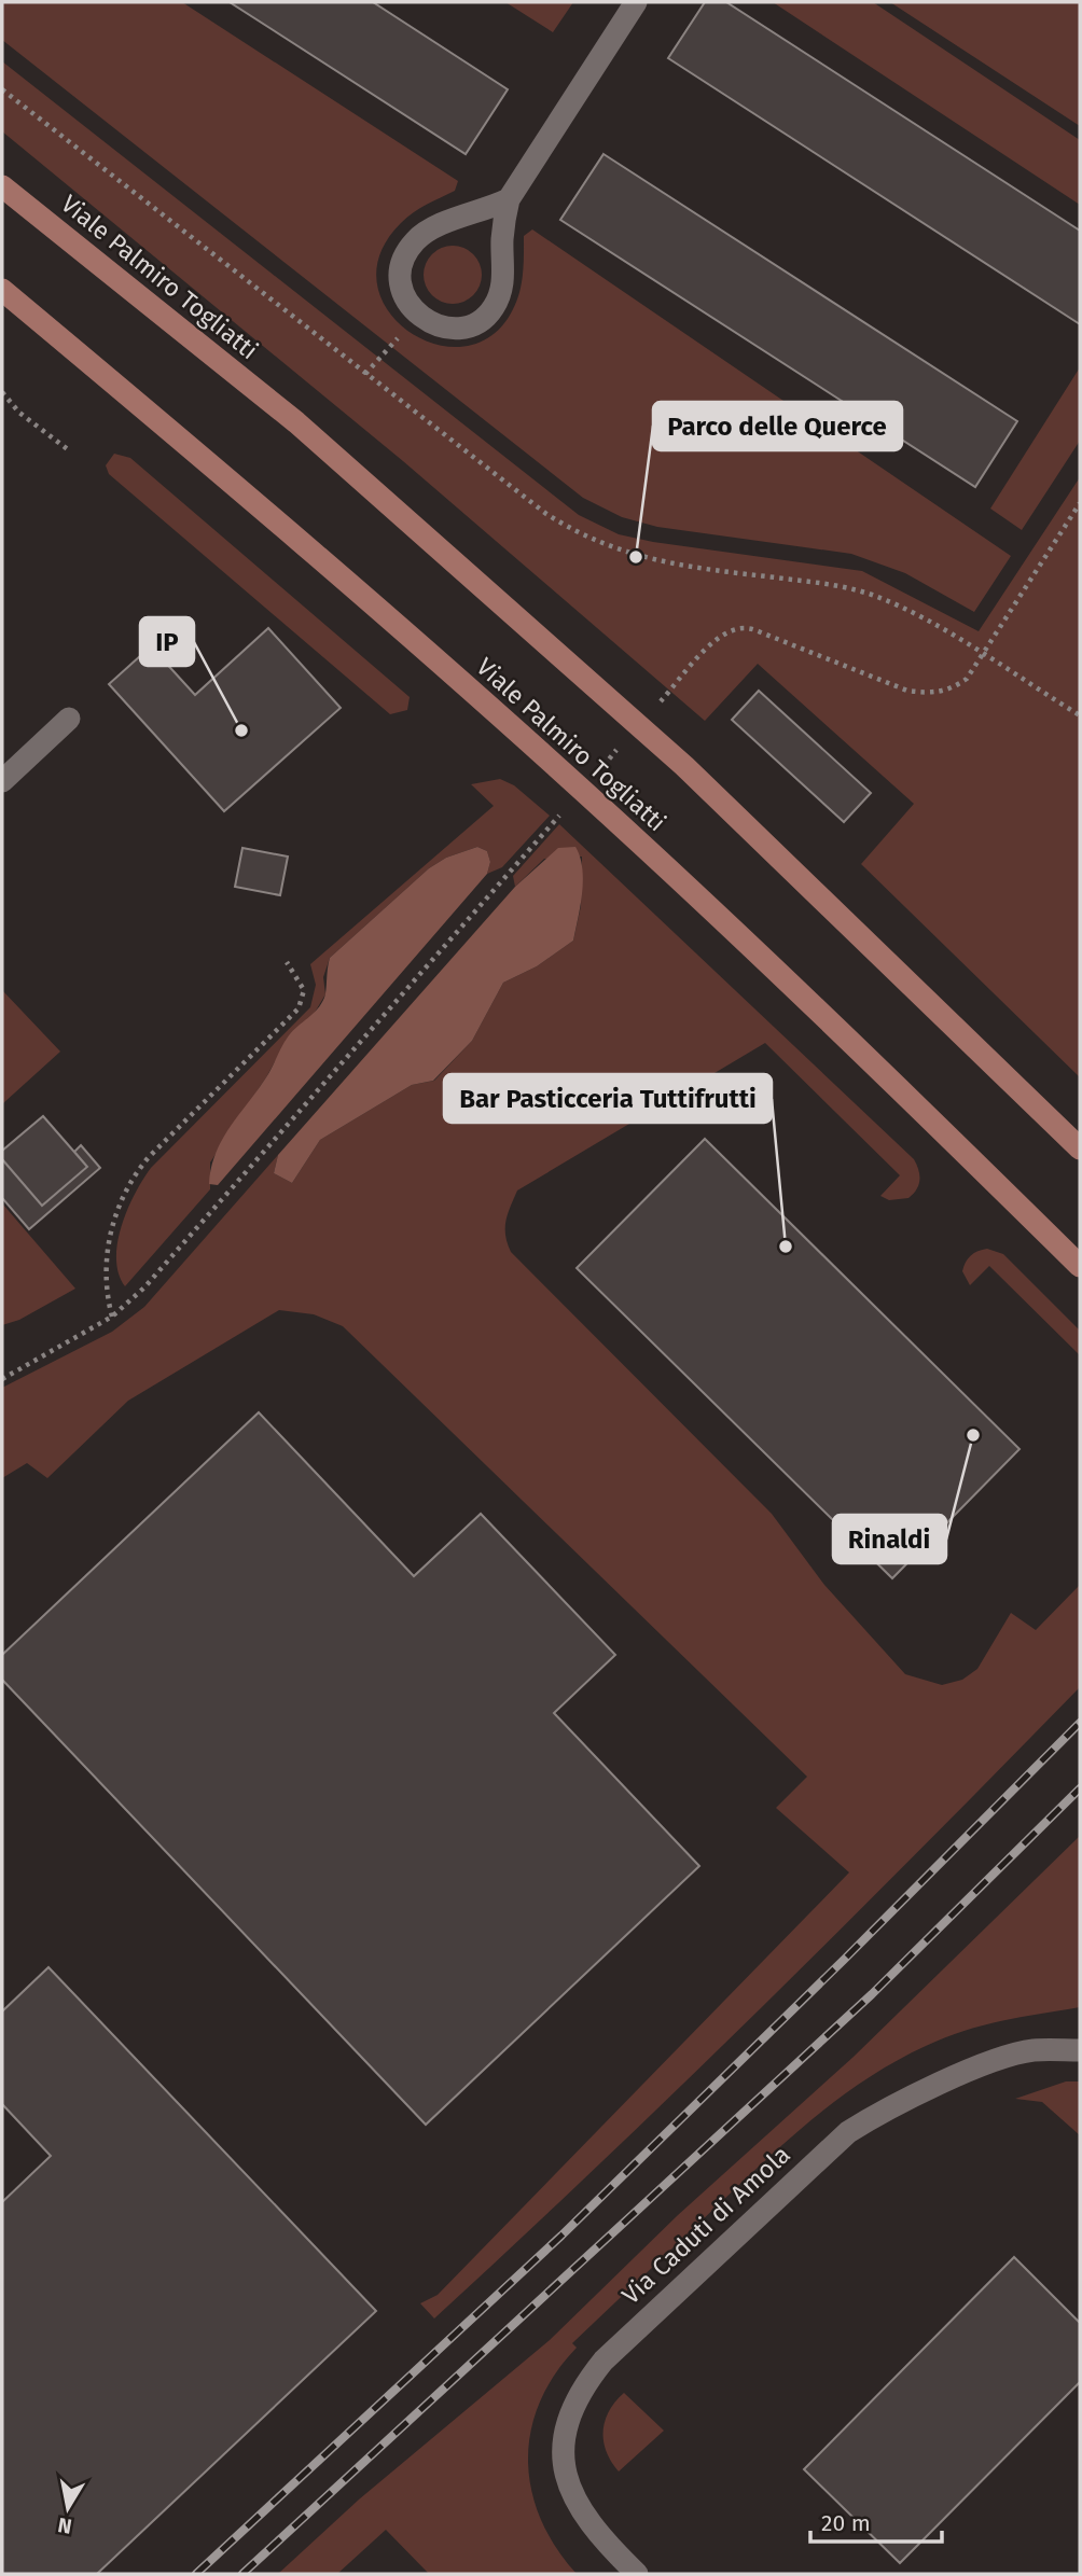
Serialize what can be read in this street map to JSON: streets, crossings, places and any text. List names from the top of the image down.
{
  "streets": {
    "main road": ["Viale Palmiro Togliatti"],
    "street": ["Via Caduti di Amola"]
  },
  "places": [
    "Parco delle Querce",
    "IP",
    "Bar Pasticceria Tuttifrutti",
    "Rinaldi"
  ],
  "scale_bar": "20 m",
  "north": "bottom"
}
